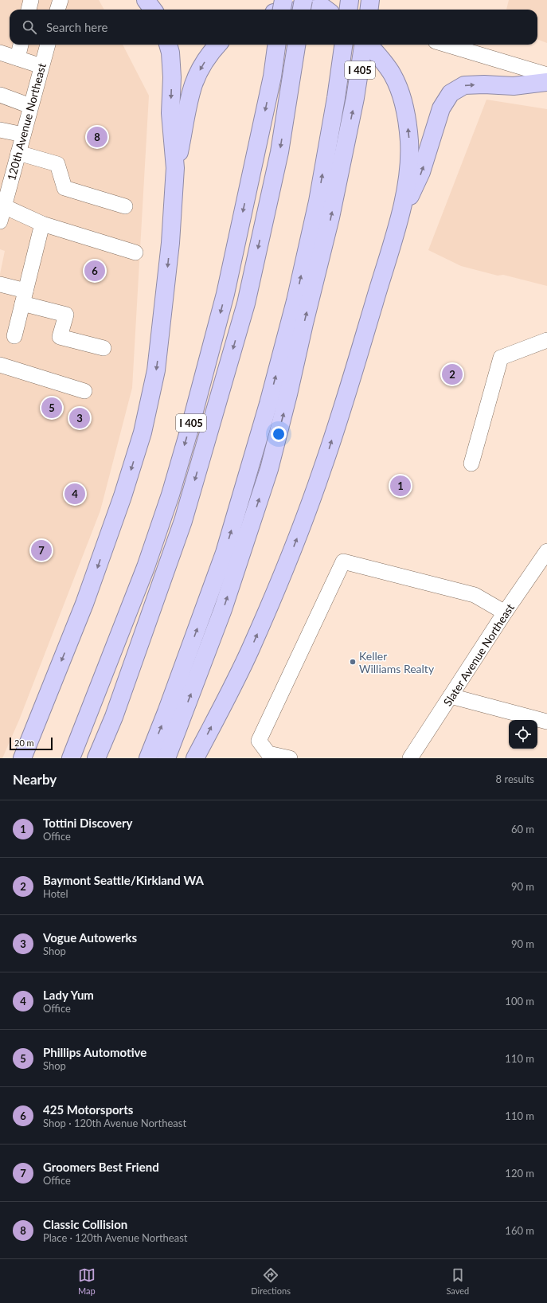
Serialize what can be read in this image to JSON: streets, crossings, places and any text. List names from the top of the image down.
{
  "streets": {
    "highway": ["I 405"],
    "street": ["120th Avenue Northeast", "Slater Avenue Northeast"]
  },
  "places": ["Keller Williams Realty"],
  "scale_bar": "20 m",
  "page": {
    "search": "Search here",
    "pins": [
      "8",
      "6",
      "2",
      "5",
      "3",
      "1",
      "4",
      "7"
    ],
    "scale": "20 m",
    "heading": ["Nearby", "8 results"],
    "list": [
      {
        "mark": "1",
        "name": "Tottini Discovery",
        "note": "Office",
        "value": "60 m"
      },
      {
        "mark": "2",
        "name": "Baymont Seattle/Kirkland WA",
        "note": "Hotel",
        "value": "90 m"
      },
      {
        "mark": "3",
        "name": "Vogue Autowerks",
        "note": "Shop",
        "value": "90 m"
      },
      {
        "mark": "4",
        "name": "Lady Yum",
        "note": "Office",
        "value": "100 m"
      },
      {
        "mark": "5",
        "name": "Phillips Automotive",
        "note": "Shop",
        "value": "110 m"
      },
      {
        "mark": "6",
        "name": "425 Motorsports",
        "note": "Shop · 120th Avenue Northeast",
        "value": "110 m"
      },
      {
        "mark": "7",
        "name": "Groomers Best Friend",
        "note": "Office",
        "value": "120 m"
      },
      {
        "mark": "8",
        "name": "Classic Collision",
        "note": "Place · 120th Avenue Northeast",
        "value": "160 m"
      }
    ],
    "nav": ["Map", "Directions", "Saved"]
  }
}
